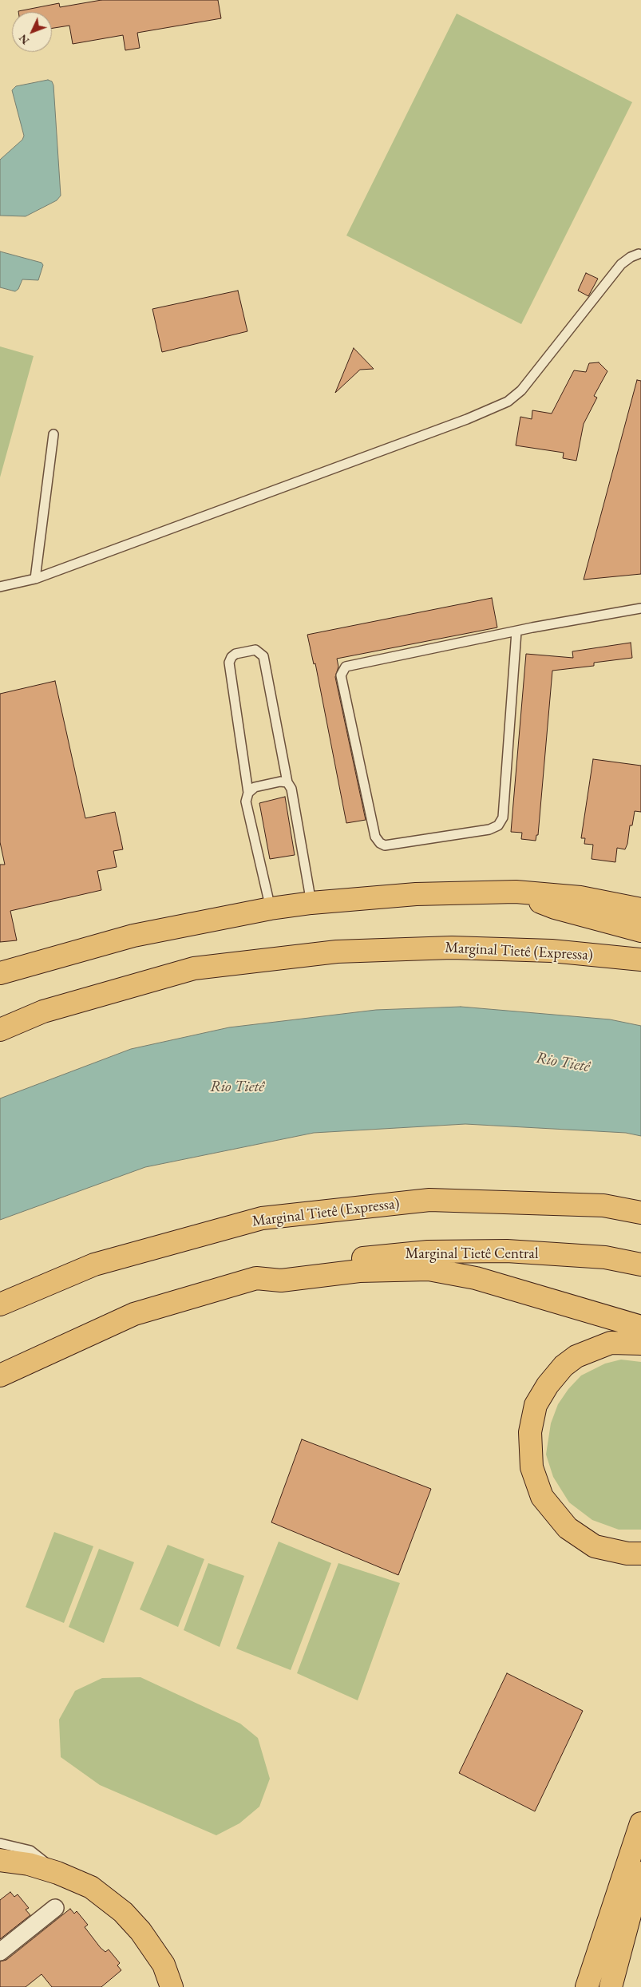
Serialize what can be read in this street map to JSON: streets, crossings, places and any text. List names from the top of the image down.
{
  "streets": {
    "main road": ["Marginal Tietê (Expressa)", "Marginal Tietê Central"]
  },
  "water": ["Rio Tietê"],
  "north": "bottom left"
}
